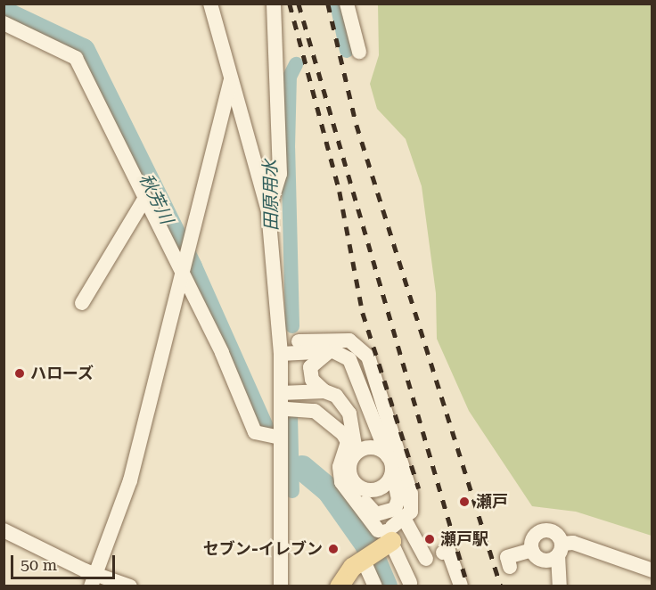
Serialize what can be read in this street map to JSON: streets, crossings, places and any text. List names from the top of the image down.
{
  "water": ["田原用水", "秋芳川"],
  "places": [
    "ハローズ",
    "瀬戸",
    "瀬戸駅",
    "セブン-イレブン"
  ],
  "scale_bar": "50 m"
}
